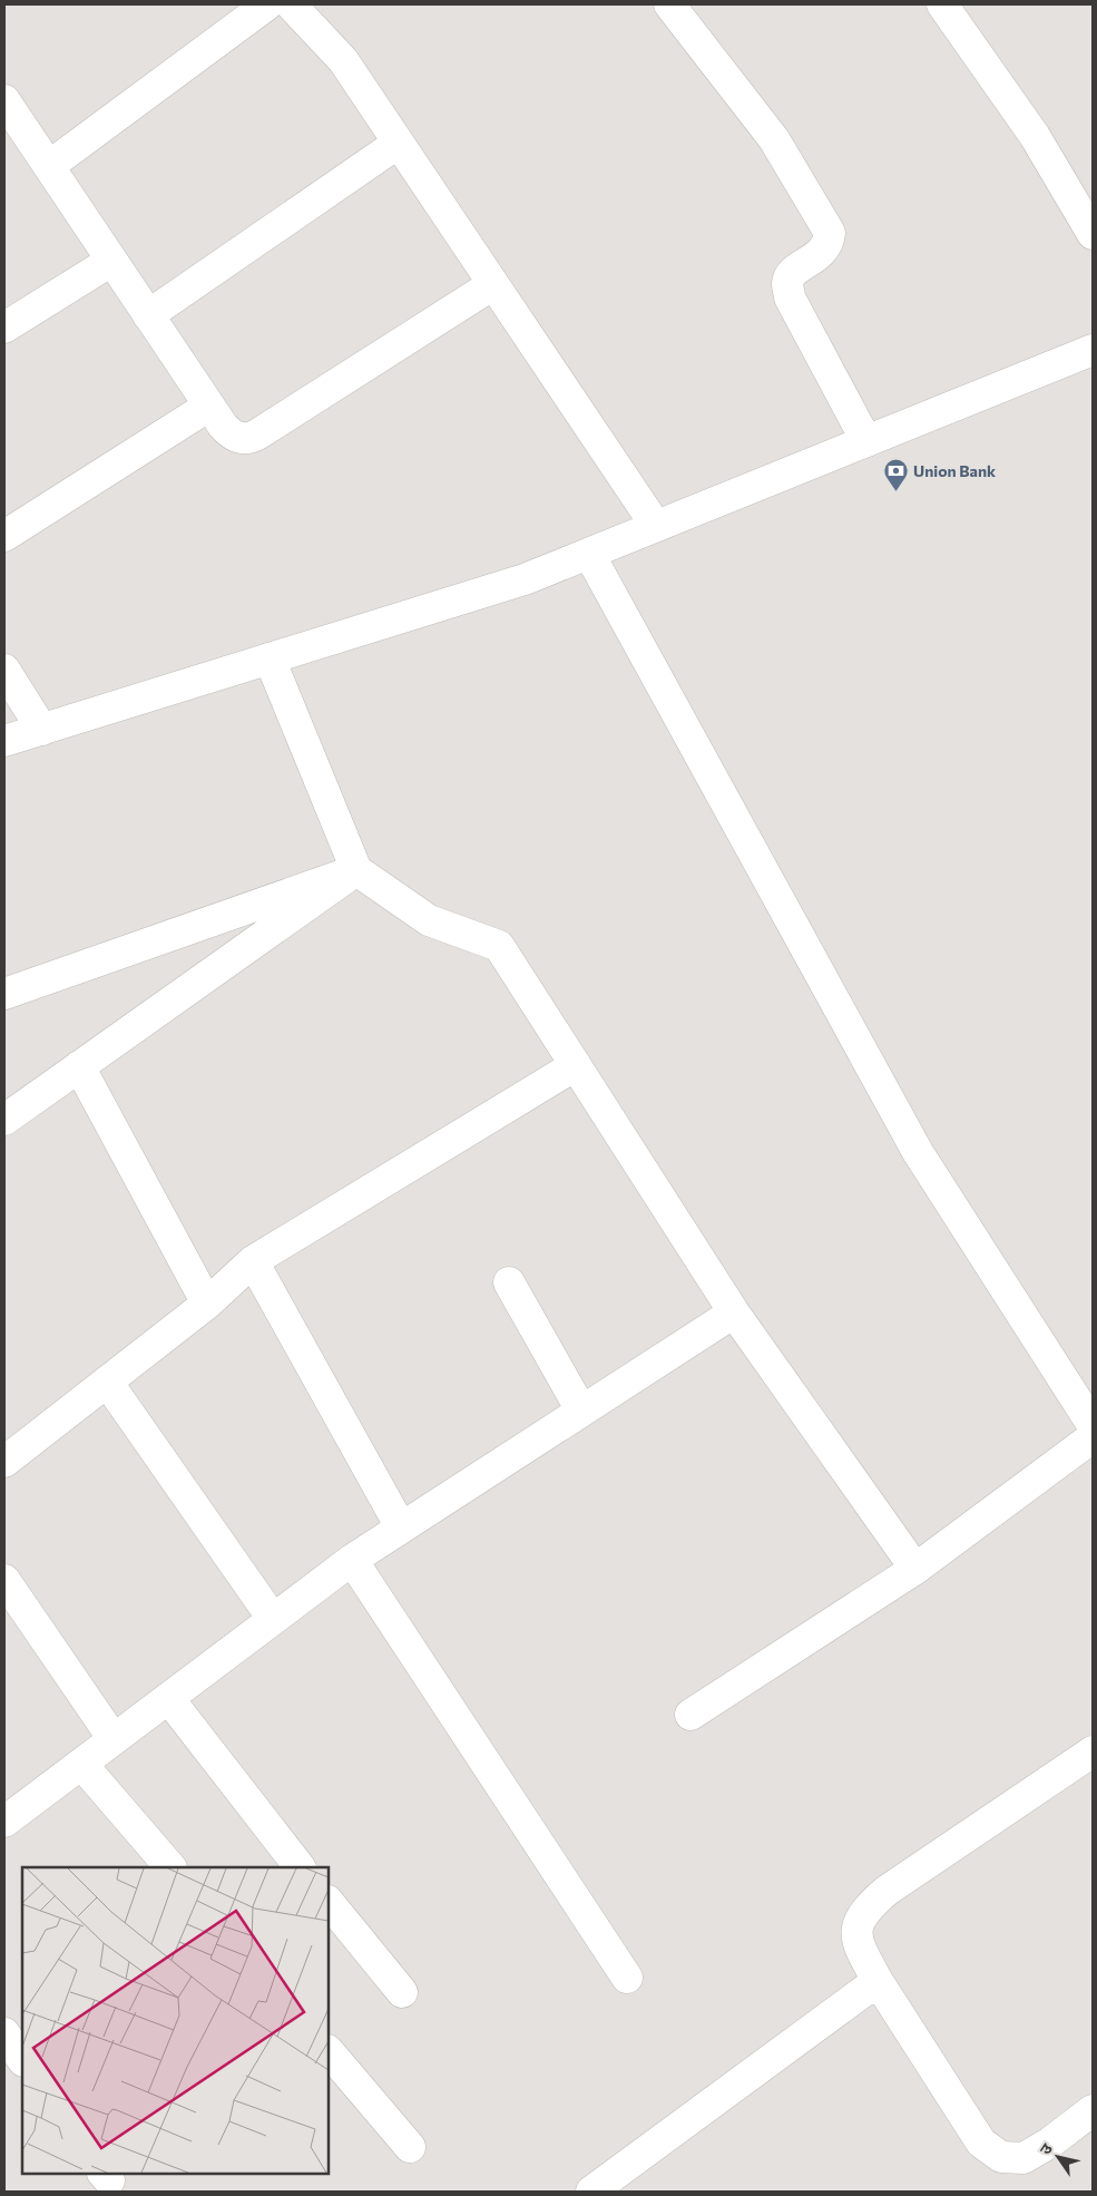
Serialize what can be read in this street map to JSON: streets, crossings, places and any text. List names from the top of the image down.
{
  "places": {
    "bank": ["Union Bank"]
  },
  "north": "top left"
}
